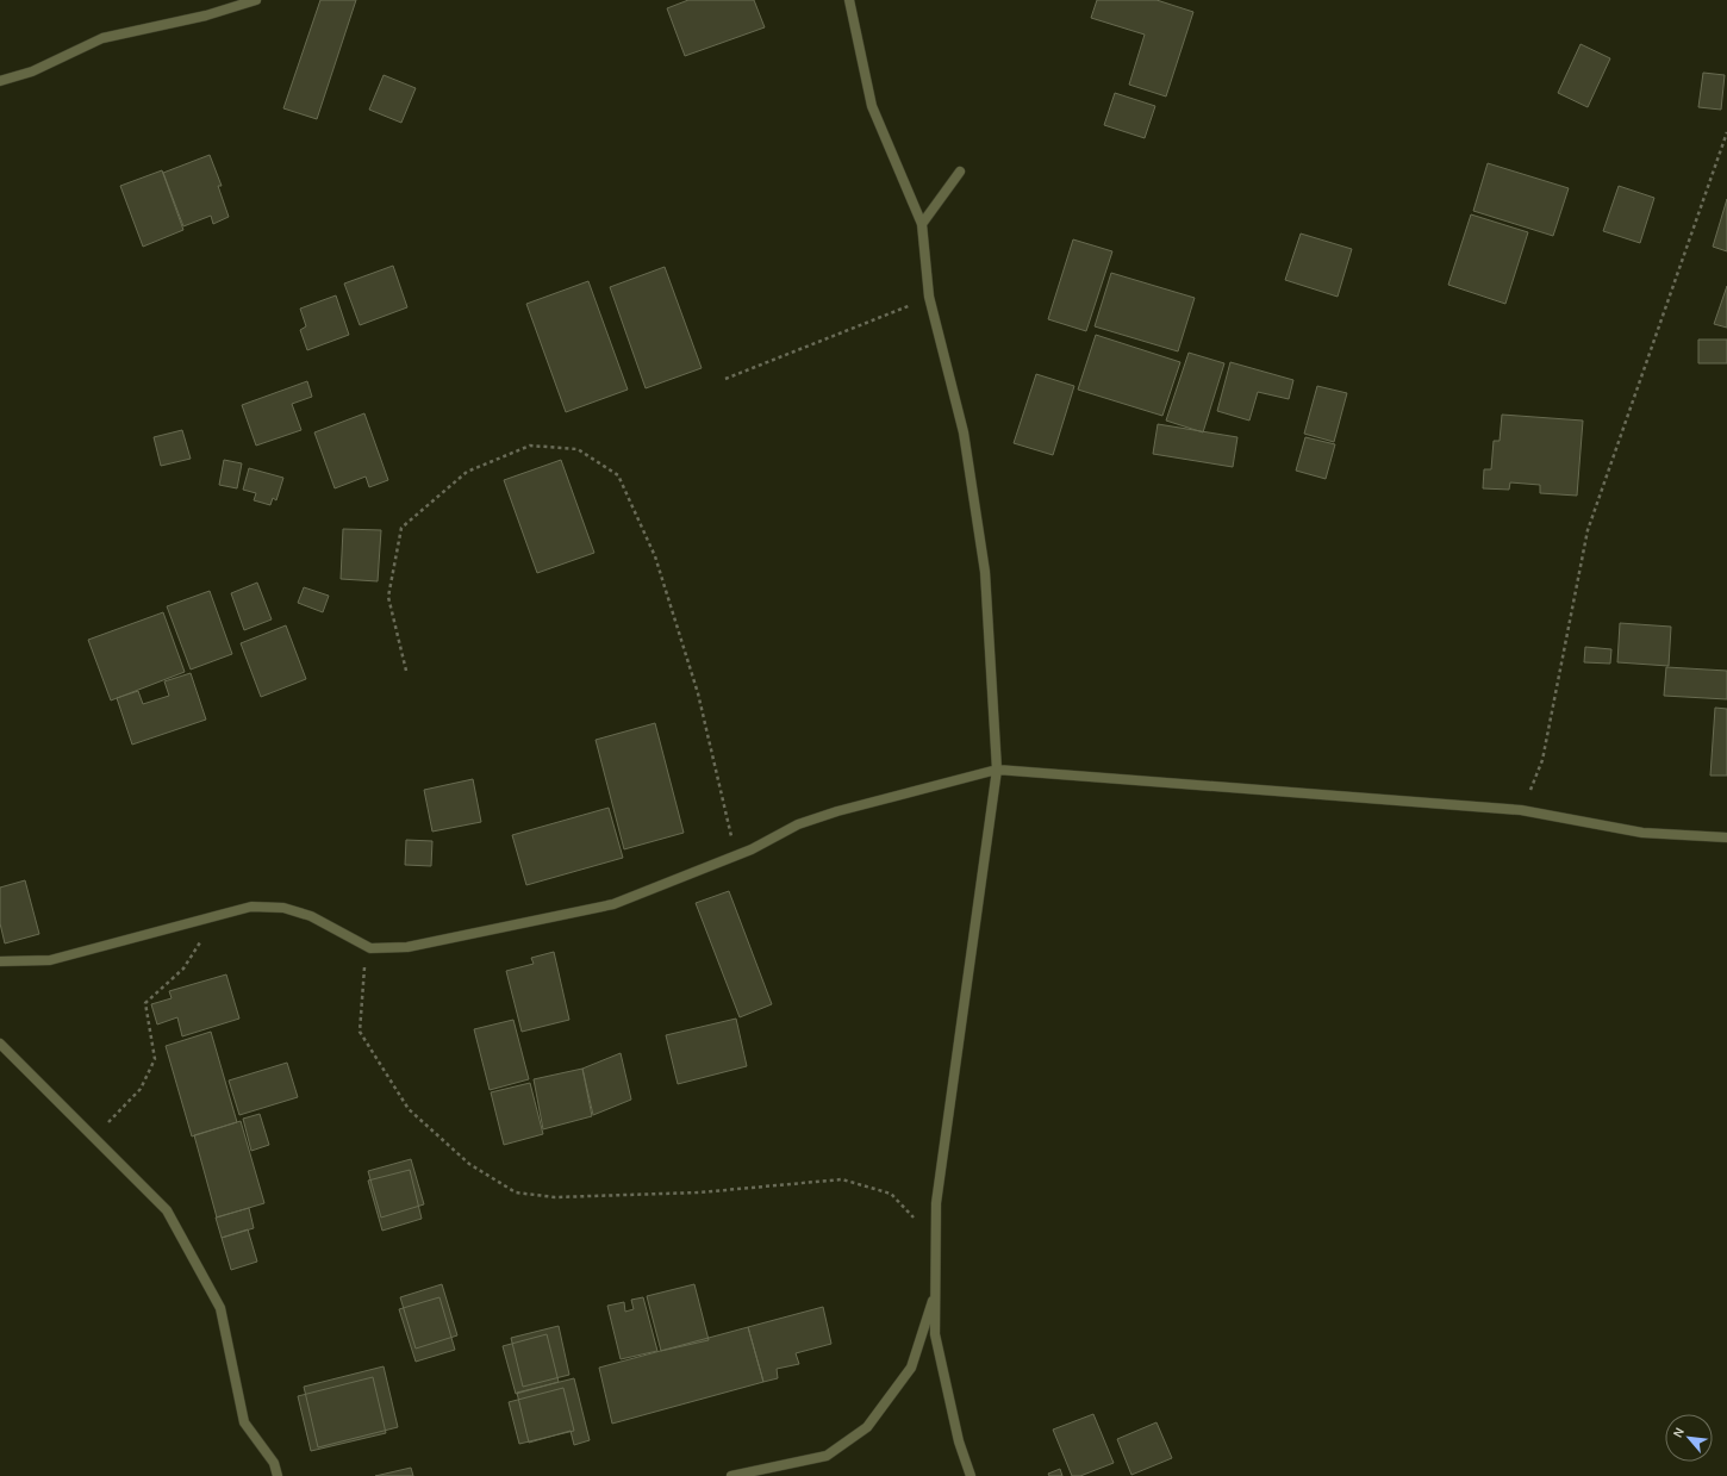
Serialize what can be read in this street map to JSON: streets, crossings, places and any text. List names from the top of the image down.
{
  "north": "top left"
}
